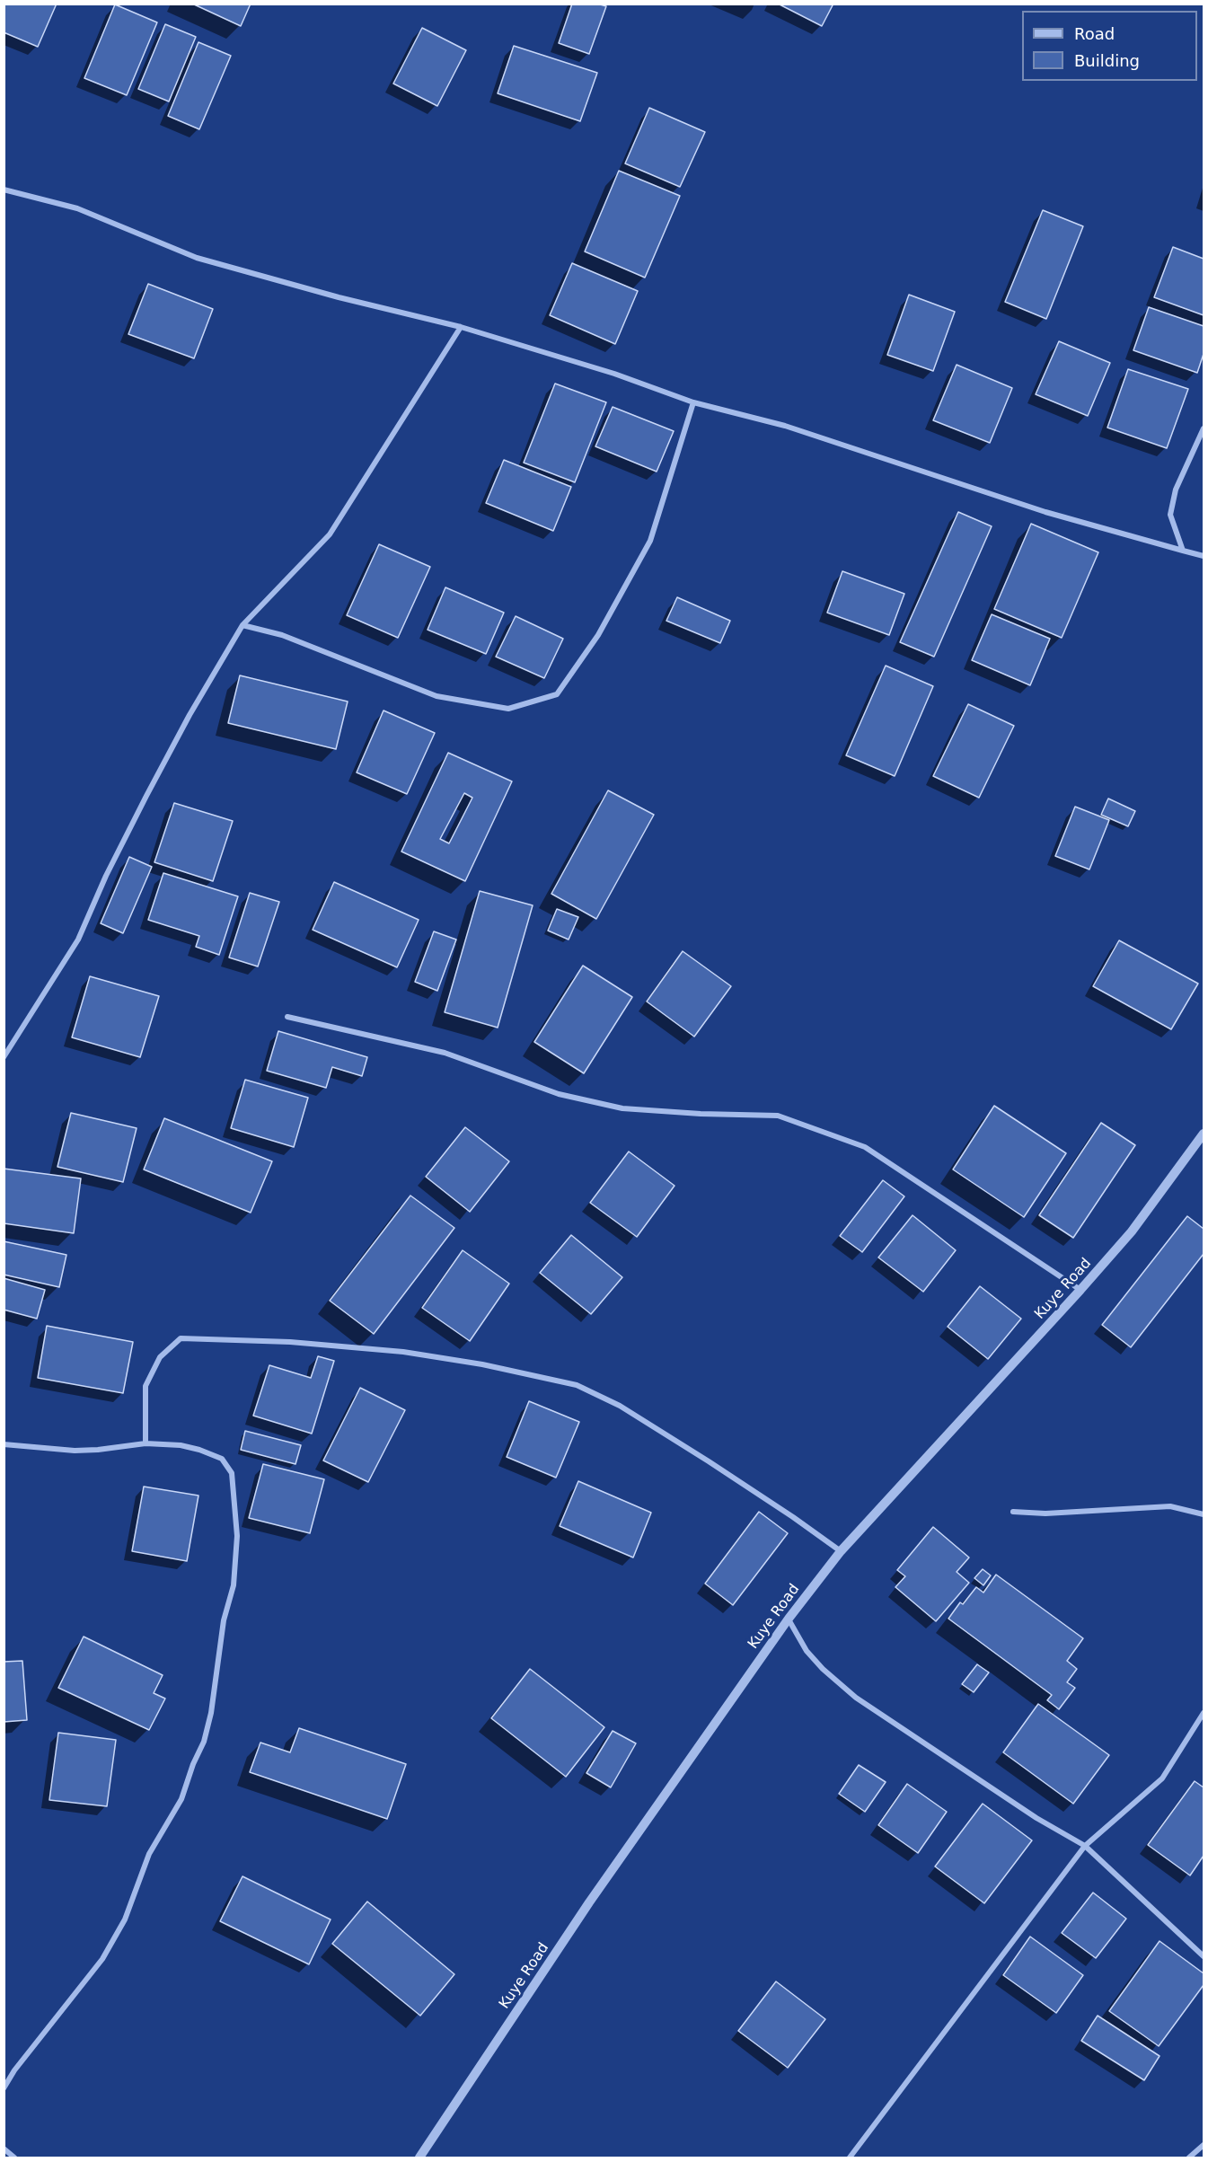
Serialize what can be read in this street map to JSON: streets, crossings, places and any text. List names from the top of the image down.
{
  "streets": {
    "street": ["Kuye Road"]
  },
  "legend": ["Road", "Building"]
}
